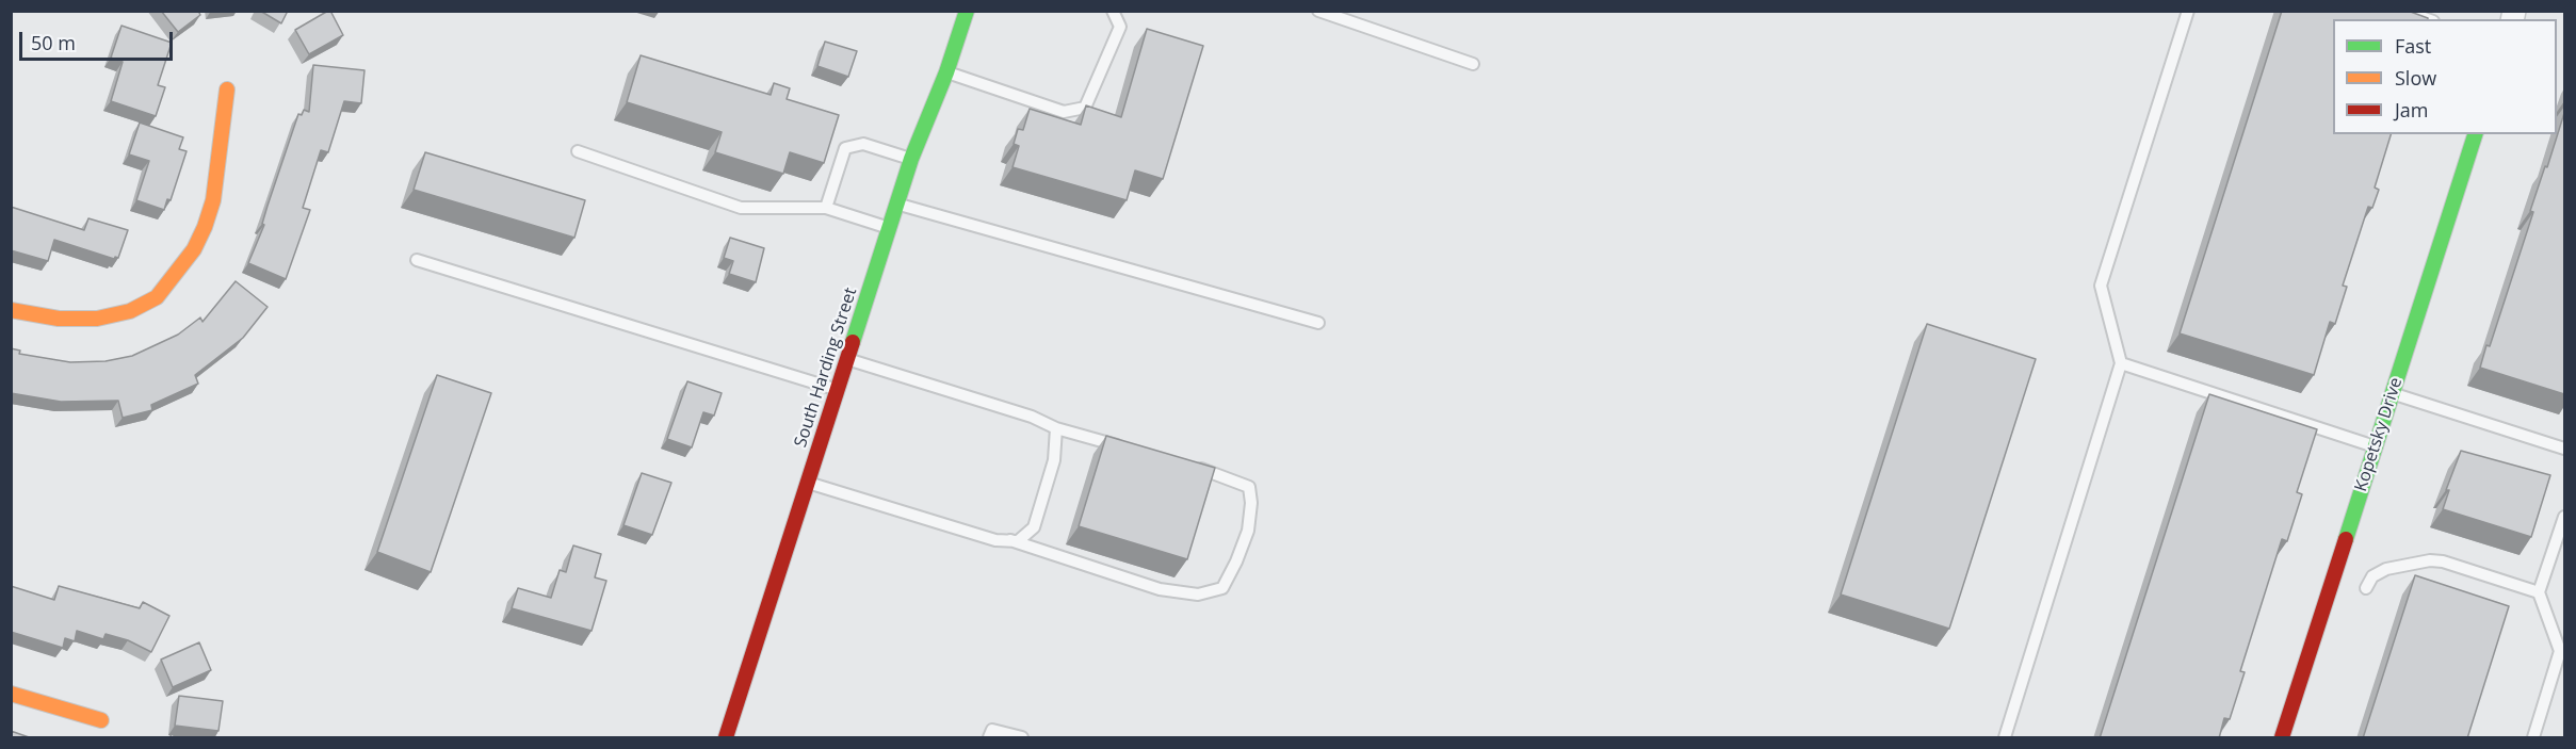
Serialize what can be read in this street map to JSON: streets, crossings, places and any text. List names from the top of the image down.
{
  "streets": {
    "street": ["South Harding Street", "Kopetsky Drive"]
  },
  "legend": ["Fast", "Slow", "Jam"],
  "scale_bar": "50 m"
}
